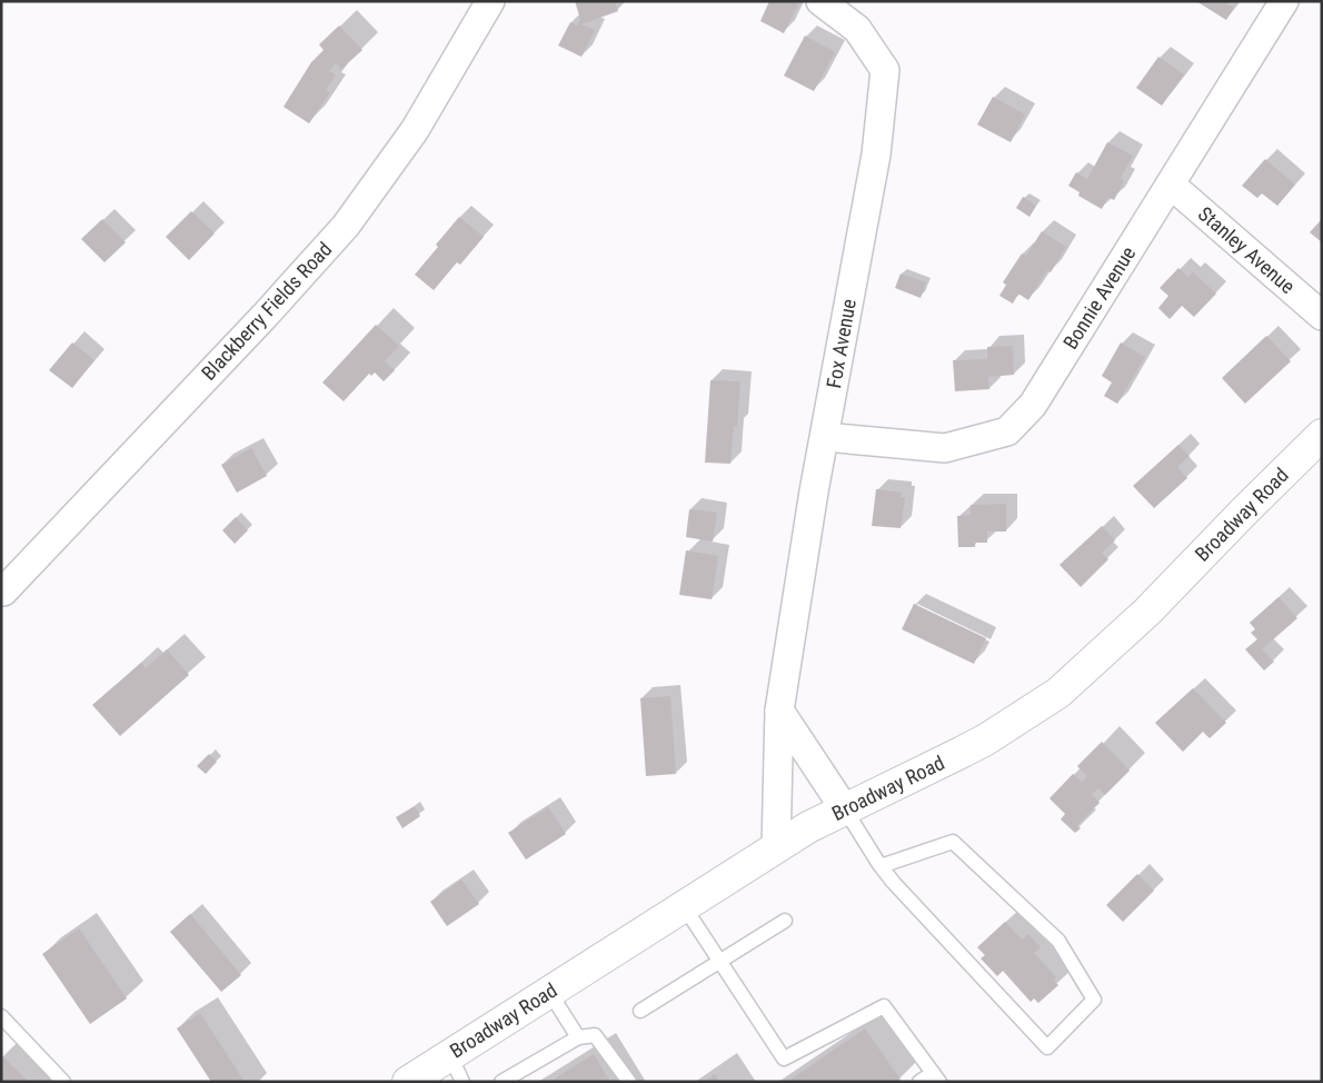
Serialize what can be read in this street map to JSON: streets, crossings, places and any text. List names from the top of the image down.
{
  "streets": {
    "main road": ["Broadway Road"],
    "street": [
      "Stanley Avenue",
      "Bonnie Avenue",
      "Blackberry Fields Road",
      "Fox Avenue"
    ]
  },
  "crossings": [
    ["Stanley Avenue", "Bonnie Avenue"],
    ["Bonnie Avenue", "Fox Avenue"],
    ["Fox Avenue", "Broadway Road"]
  ]
}
